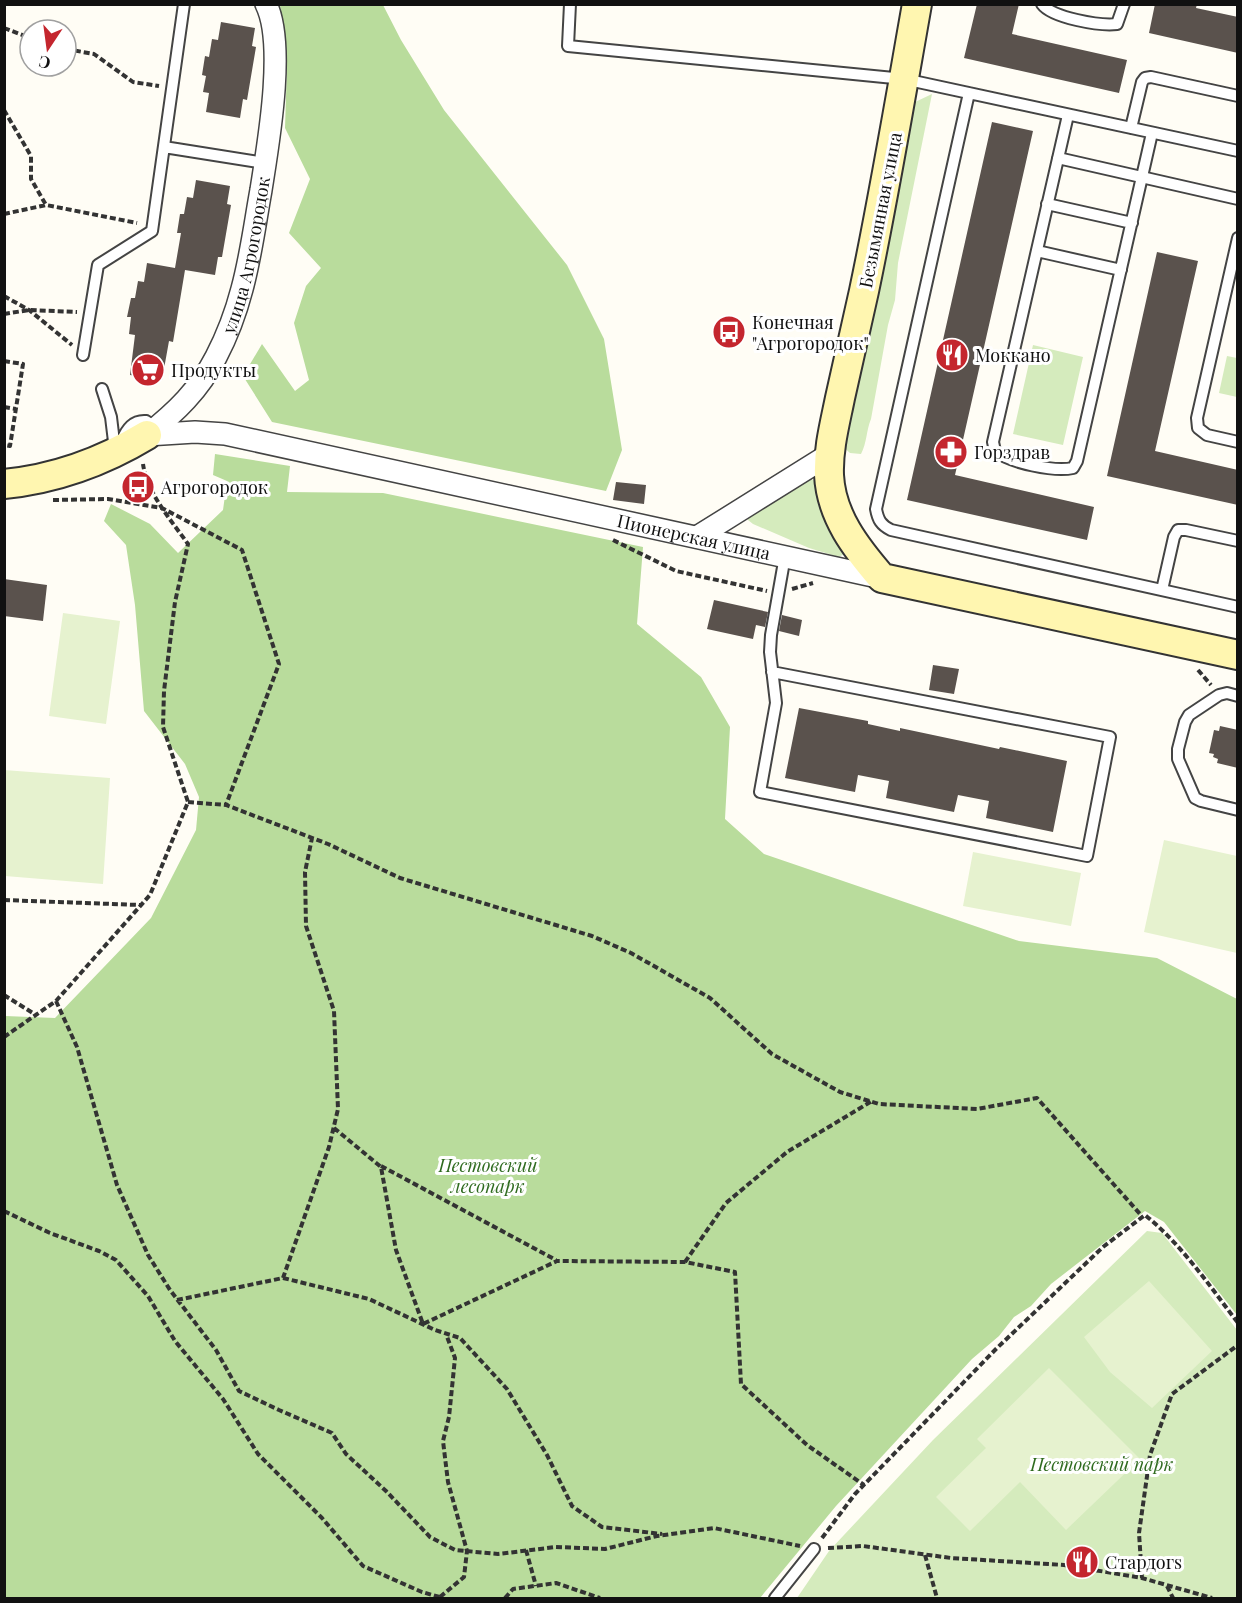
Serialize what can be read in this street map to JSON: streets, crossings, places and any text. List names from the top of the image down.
{
  "streets": {
    "street": ["Безымянная улица", "улица Агрогородок", "Пионерская улица"]
  },
  "crossings": [
    ["Безымянная улица", "Пионерская улица"],
    ["улица Агрогородок", "Пионерская улица"]
  ],
  "parks": ["Пестовский лесопарк", "Пестовский парк"],
  "places": {
    "bus stop": ["Конечная \"Агрогородок\"", "Агрогородок"],
    "restaurant": ["Моккано", "Стардогs"],
    "supermarket": ["Продукты"],
    "pharmacy": ["Горздрав"]
  },
  "north": "bottom"
}
